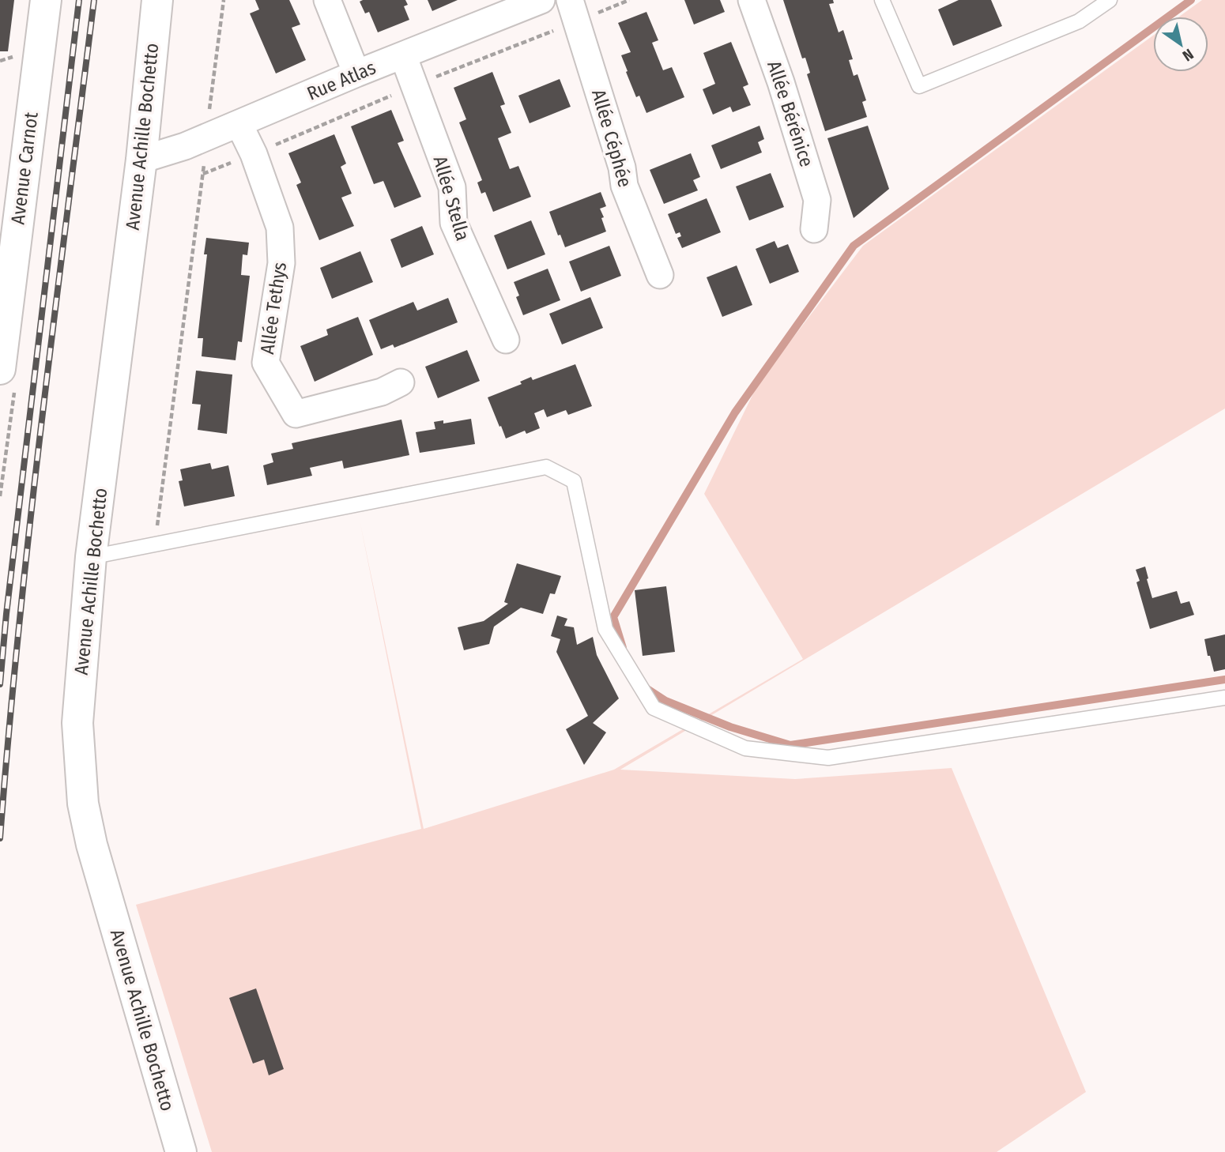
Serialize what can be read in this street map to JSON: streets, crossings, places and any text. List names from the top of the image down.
{
  "streets": {
    "street": [
      "Rue Atlas",
      "Allée Bérénice",
      "Avenue Achille Bochetto",
      "Allée Céphée",
      "Avenue Carnot",
      "Allée Stella",
      "Allée Tethys"
    ]
  },
  "crossings": [
    ["Rue Atlas", "Avenue Achille Bochetto"],
    ["Rue Atlas", "Allée Stella"],
    ["Rue Atlas", "Allée Tethys"]
  ],
  "north": "bottom right"
}
